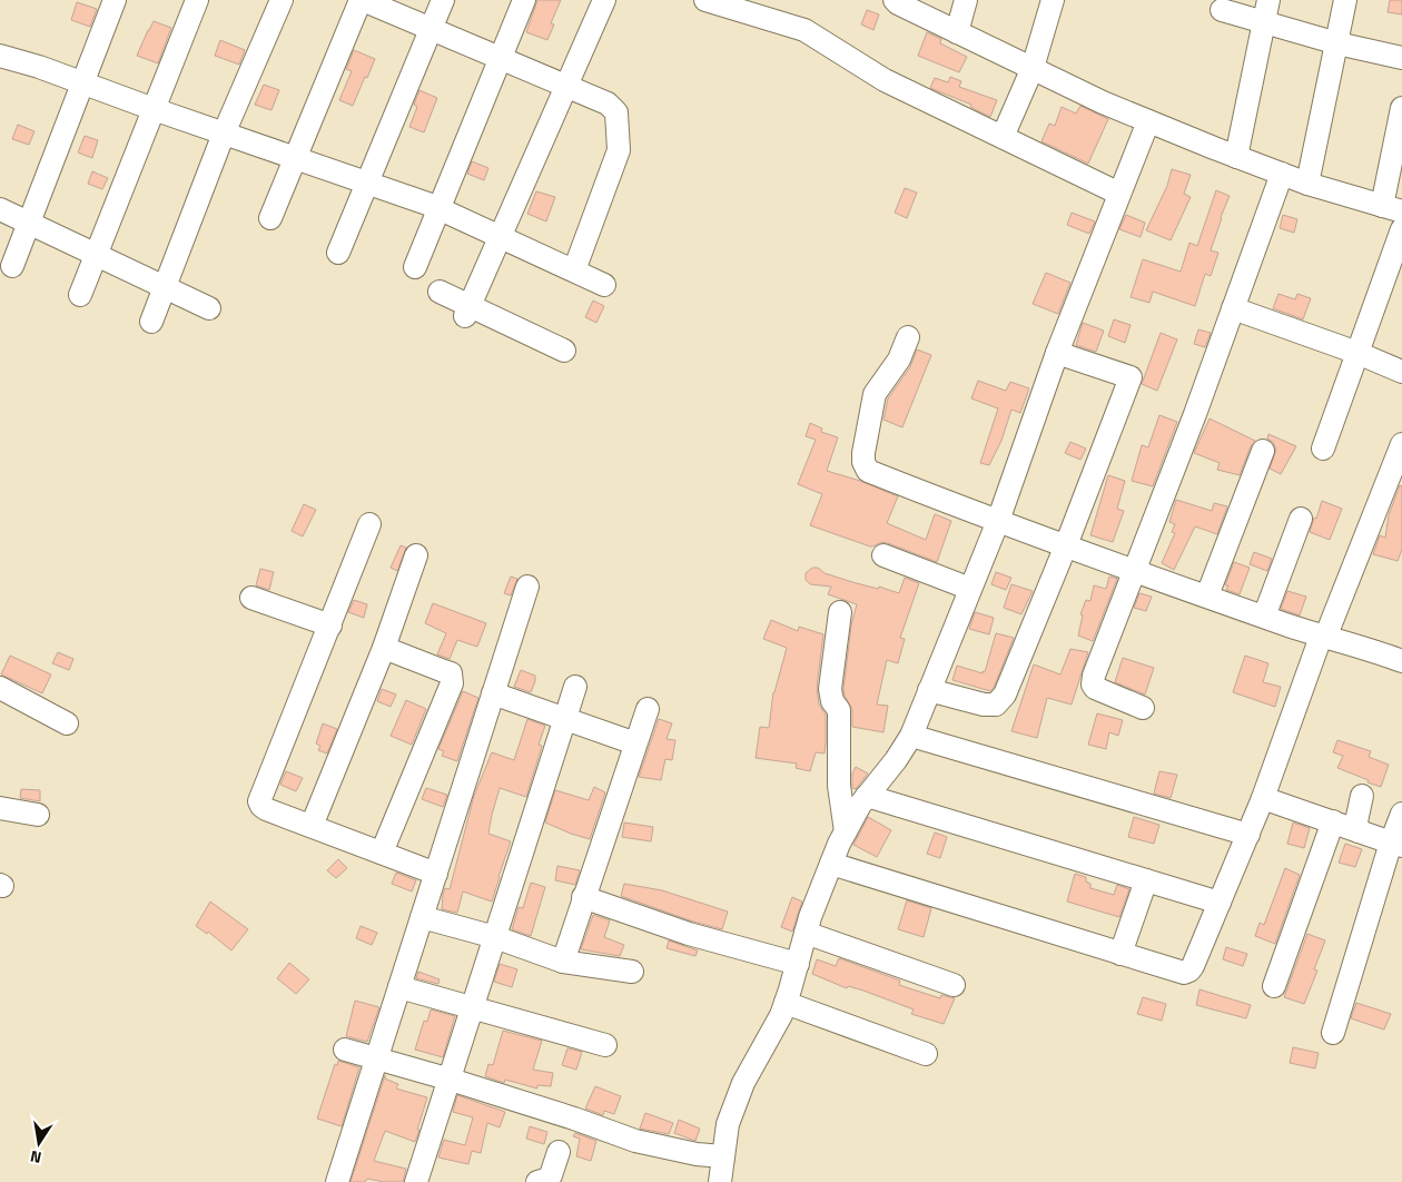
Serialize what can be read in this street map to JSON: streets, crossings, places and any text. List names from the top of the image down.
{
  "north": "bottom"
}
